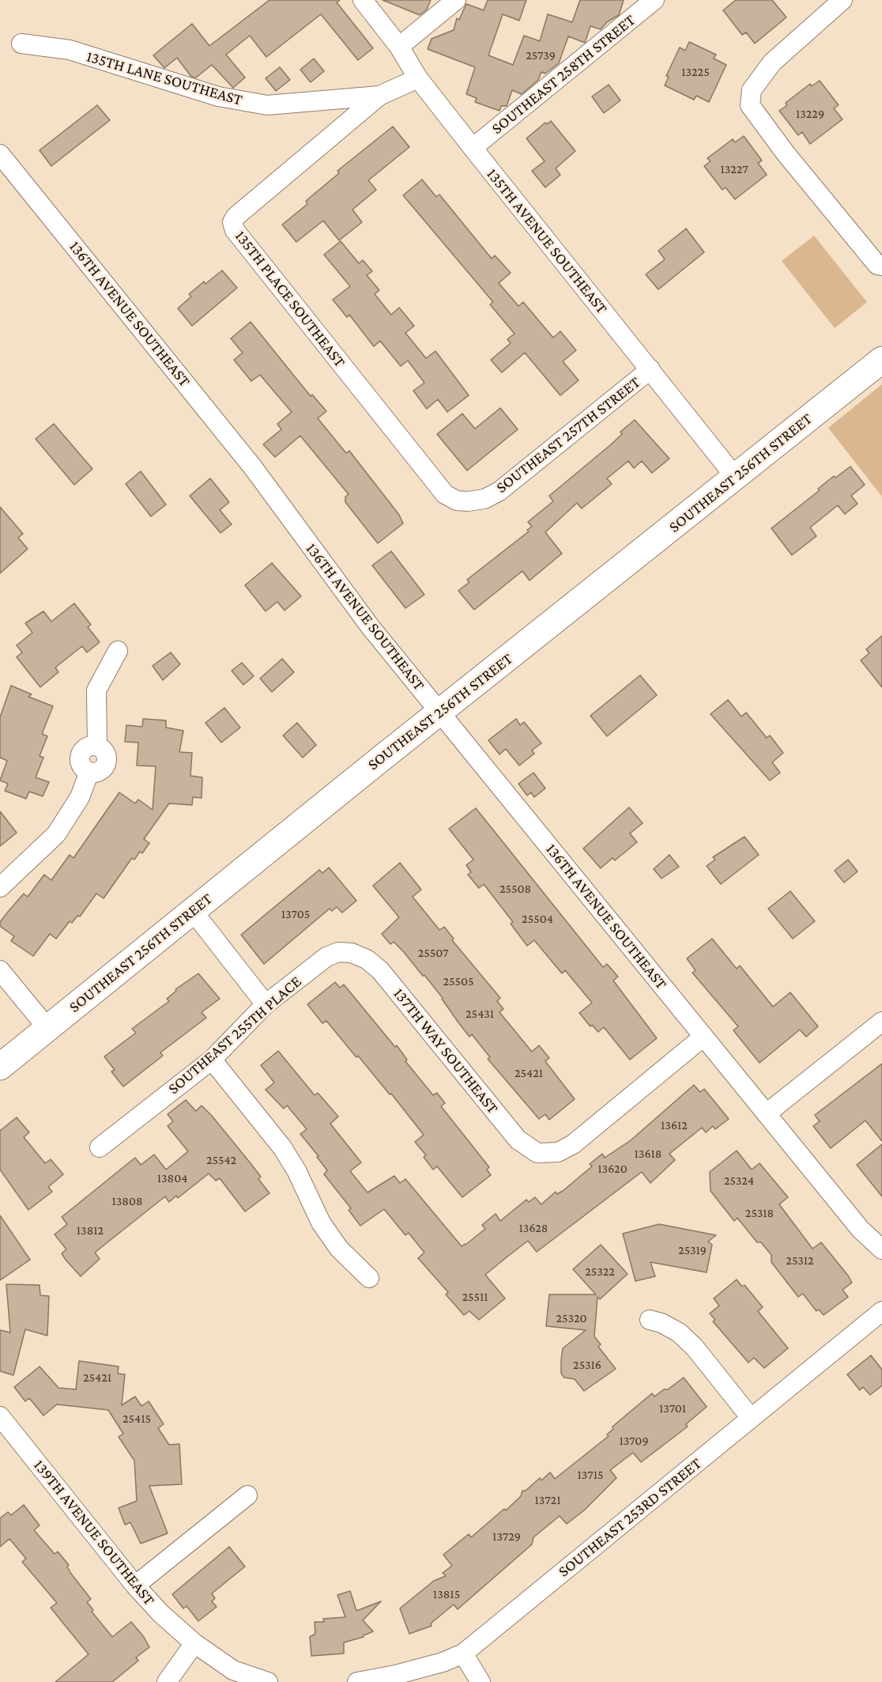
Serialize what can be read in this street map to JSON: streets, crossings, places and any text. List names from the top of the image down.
{
  "streets": {
    "main road": ["SOUTHEAST 256TH STREET"],
    "street": [
      "SOUTHEAST 258TH STREET",
      "135TH LANE SOUTHEAST",
      "135TH AVENUE SOUTHEAST",
      "135TH PLACE SOUTHEAST",
      "136TH AVENUE SOUTHEAST",
      "SOUTHEAST 257TH STREET",
      "SOUTHEAST 255TH PLACE",
      "137TH WAY SOUTHEAST",
      "SOUTHEAST 253RD STREET",
      "139TH AVENUE SOUTHEAST"
    ]
  },
  "crossings": [
    ["SOUTHEAST 258TH STREET", "135TH AVENUE SOUTHEAST"],
    ["135TH LANE SOUTHEAST", "135TH AVENUE SOUTHEAST"],
    ["135TH LANE SOUTHEAST", "135TH PLACE SOUTHEAST"],
    ["135TH AVENUE SOUTHEAST", "SOUTHEAST 257TH STREET"],
    ["135TH AVENUE SOUTHEAST", "SOUTHEAST 256TH STREET"],
    ["135TH PLACE SOUTHEAST", "SOUTHEAST 257TH STREET"],
    ["136TH AVENUE SOUTHEAST", "SOUTHEAST 256TH STREET"],
    ["136TH AVENUE SOUTHEAST", "137TH WAY SOUTHEAST"],
    ["SOUTHEAST 255TH PLACE", "137TH WAY SOUTHEAST"]
  ],
  "house_numbers": [
    "25739",
    "13225",
    "13229",
    "13227",
    "25508",
    "13705",
    "25504",
    "25507",
    "25505",
    "25431",
    "25421",
    "13612",
    "13618",
    "25542",
    "13620",
    "13804",
    "25324",
    "13808",
    "25318",
    "13628",
    "13812",
    "25319",
    "25312",
    "25322",
    "25511",
    "25320",
    "25316",
    "25421",
    "13701",
    "25415",
    "13709",
    "13715",
    "13721",
    "13729",
    "13815"
  ]
}
